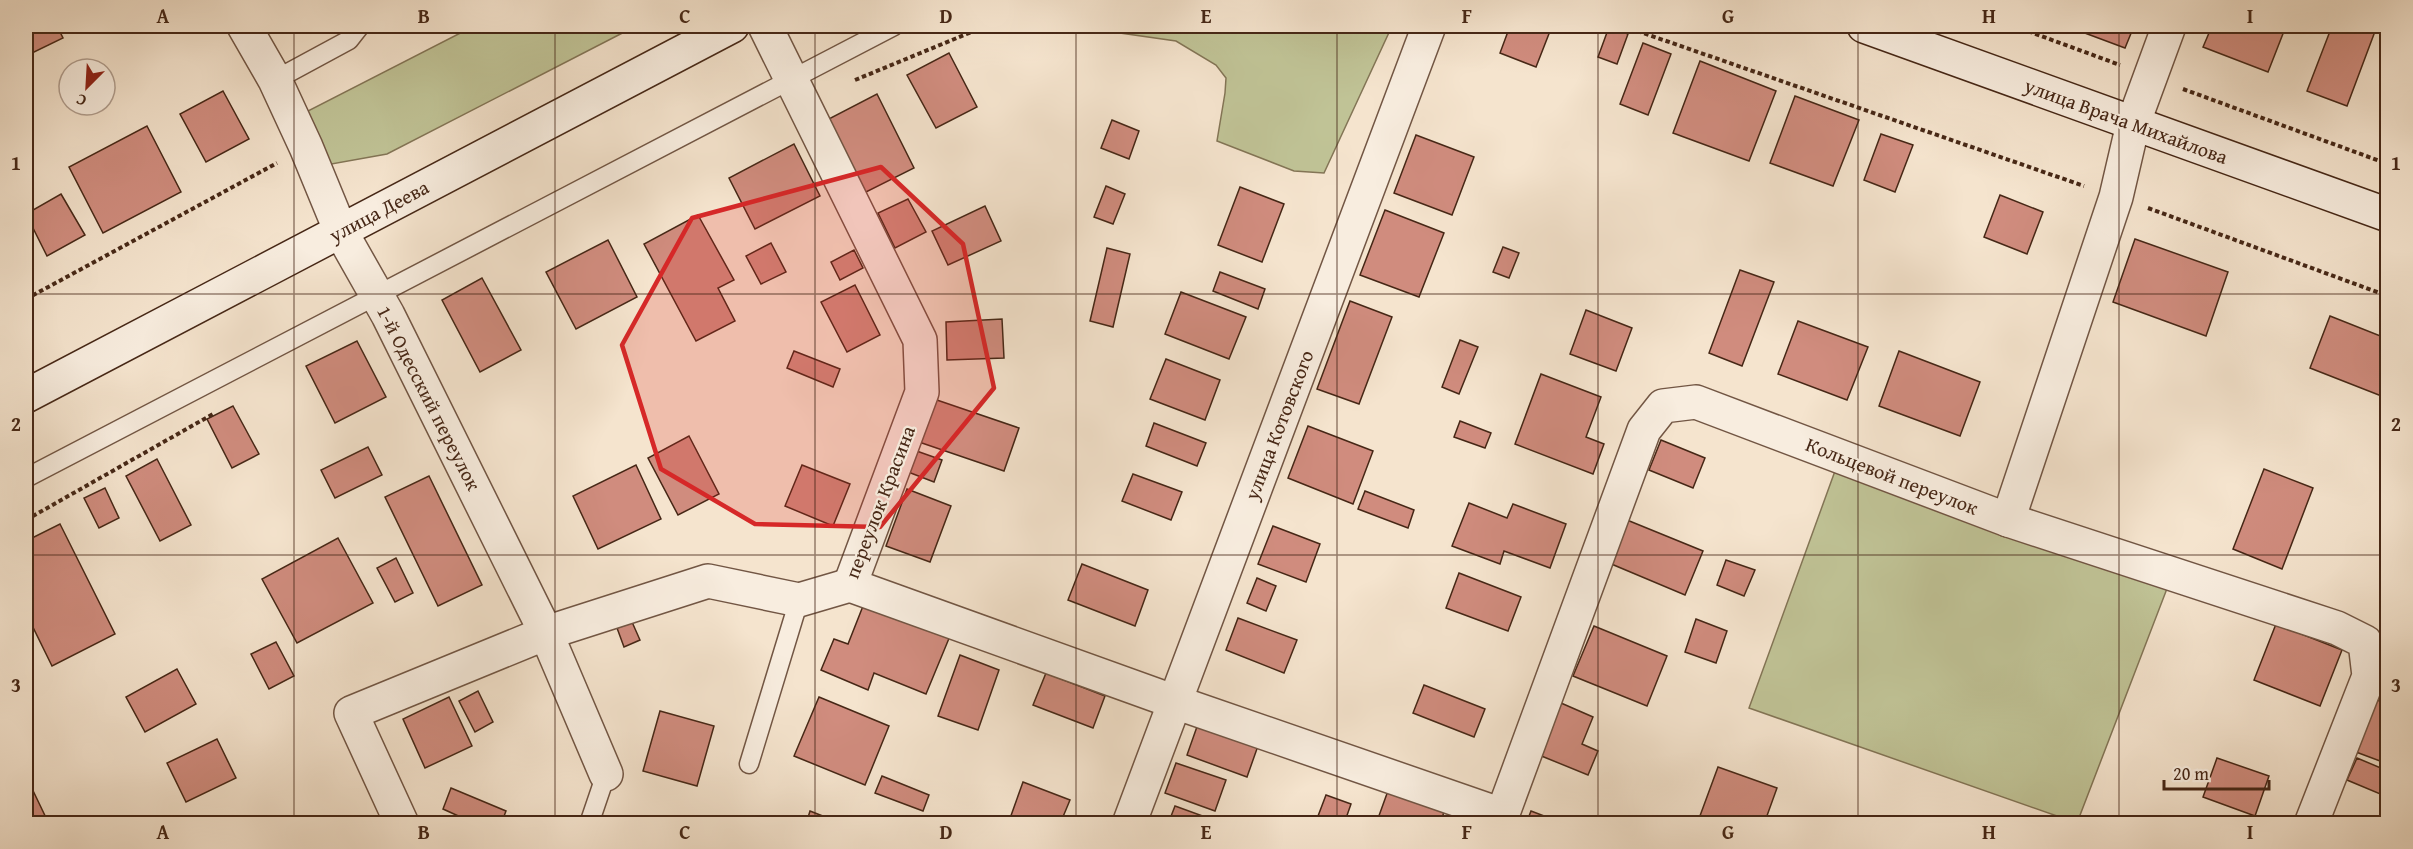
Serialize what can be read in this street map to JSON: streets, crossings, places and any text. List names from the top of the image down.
{
  "streets": {
    "street": [
      "улица Врача Михайлова",
      "улица Деева",
      "1-й Одесский переулок",
      "улица Котовского",
      "Кольцевой переулок",
      "переулок Красина"
    ]
  },
  "crossings": [
    ["улица Деева", "1-й Одесский переулок"],
    ["1-й Одесский переулок", "переулок Красина"]
  ],
  "scale_bar": "20 m",
  "north": "bottom left",
  "grid": {
    "columns": [
      "A",
      "B",
      "C",
      "D",
      "E",
      "F",
      "G",
      "H",
      "I"
    ],
    "rows": ["1", "2", "3"]
  }
}
